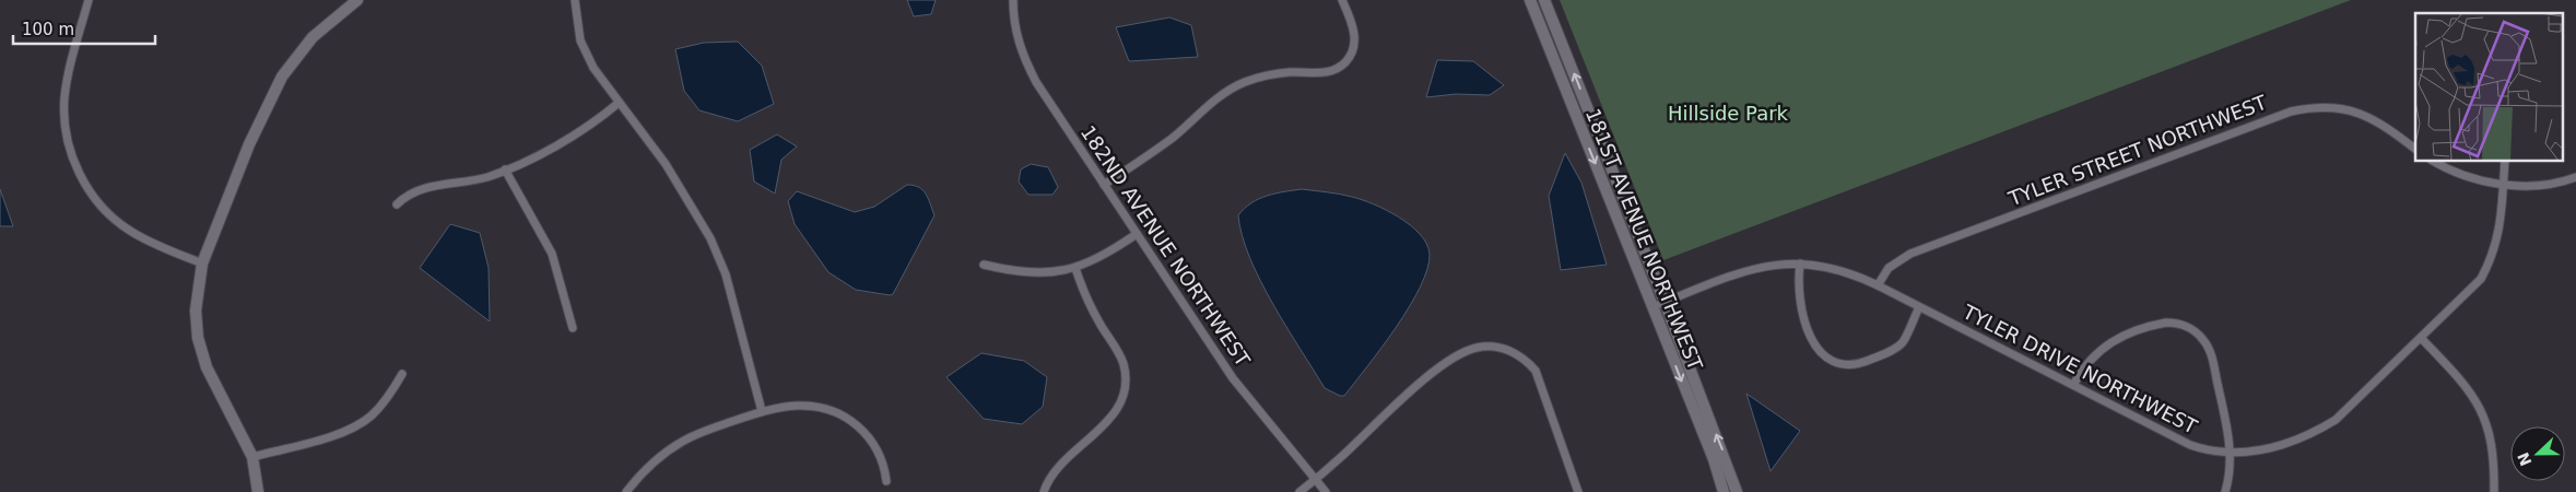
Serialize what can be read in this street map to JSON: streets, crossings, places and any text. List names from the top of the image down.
{
  "streets": {
    "main road": ["181ST AVENUE NORTHWEST"],
    "street": ["TYLER STREET NORTHWEST", "182ND AVENUE NORTHWEST", "TYLER DRIVE NORTHWEST"]
  },
  "crossings": [
    ["TYLER STREET NORTHWEST", "TYLER DRIVE NORTHWEST"],
    ["181ST AVENUE NORTHWEST", "TYLER DRIVE NORTHWEST"]
  ],
  "parks": ["Hillside Park"],
  "scale_bar": "100 m",
  "north": "left"
}
